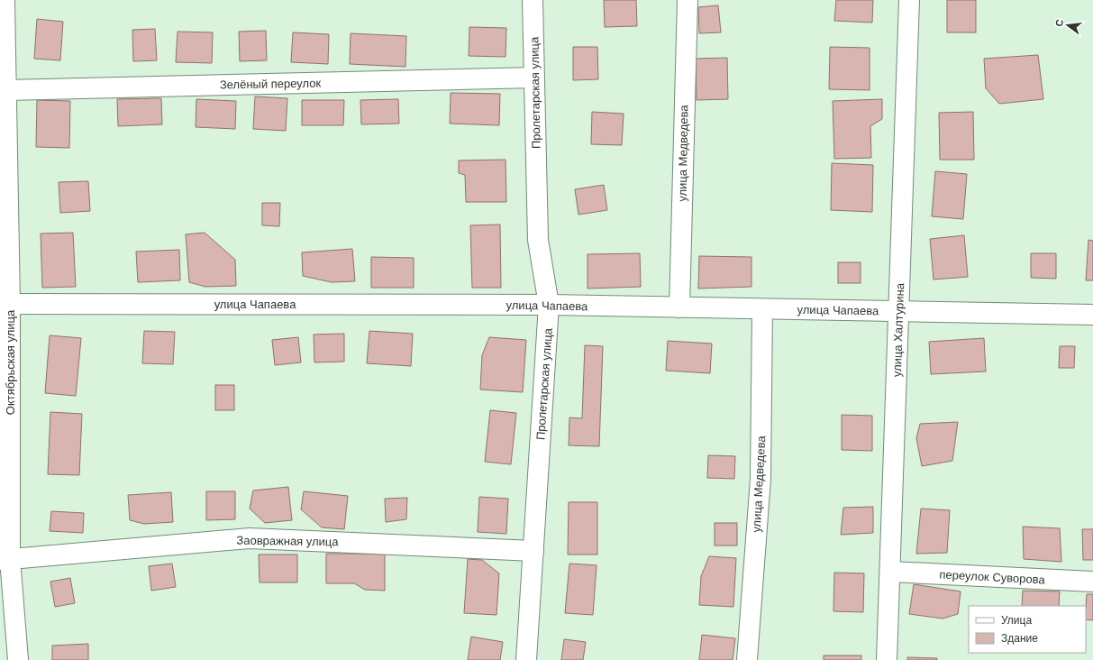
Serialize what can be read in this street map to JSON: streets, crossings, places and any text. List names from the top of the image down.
{
  "streets": {
    "street": [
      "Зелёный переулок",
      "Пролетарская улица",
      "улица Медведева",
      "улица Чапаева",
      "улица Халтурина",
      "Октябрьская улица",
      "Заовражная улица",
      "переулок Суворова"
    ]
  },
  "crossings": [
    ["Зелёный переулок", "Пролетарская улица"],
    ["Зелёный переулок", "Октябрьская улица"],
    ["Пролетарская улица", "улица Чапаева"],
    ["Пролетарская улица", "Заовражная улица"],
    ["улица Медведева", "улица Чапаева"],
    ["улица Чапаева", "улица Халтурина"],
    ["улица Чапаева", "Октябрьская улица"],
    ["улица Халтурина", "переулок Суворова"],
    ["Октябрьская улица", "Заовражная улица"]
  ],
  "legend": ["Улица", "Здание"],
  "north": "left"
}
